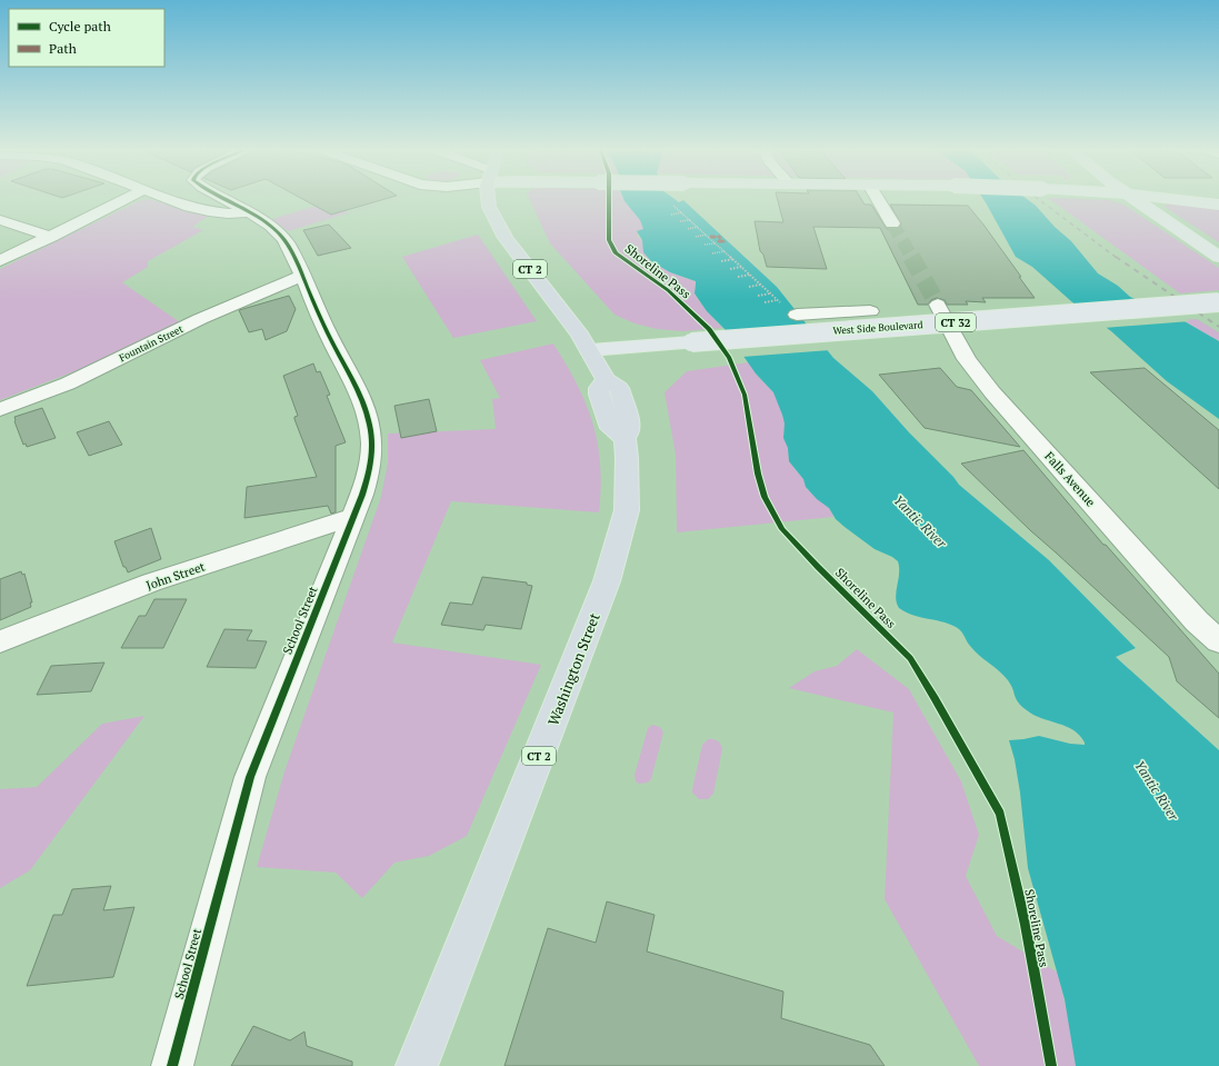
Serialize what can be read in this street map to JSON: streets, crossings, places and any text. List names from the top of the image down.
{
  "streets": {
    "highway": ["CT 2", "Washington Street"],
    "main road": ["CT 32", "West Side Boulevard"],
    "street": [
      "Fountain Street",
      "Falls Avenue",
      "John Street",
      "School Street"
    ],
    "cycle path": ["Shoreline Pass"]
  },
  "crossings": [
    ["West Side Boulevard", "Washington Street"],
    ["Fountain Street", "School Street"],
    ["John Street", "School Street"]
  ],
  "water": ["Yantic River"],
  "legend": ["Cycle path", "Path"]
}
